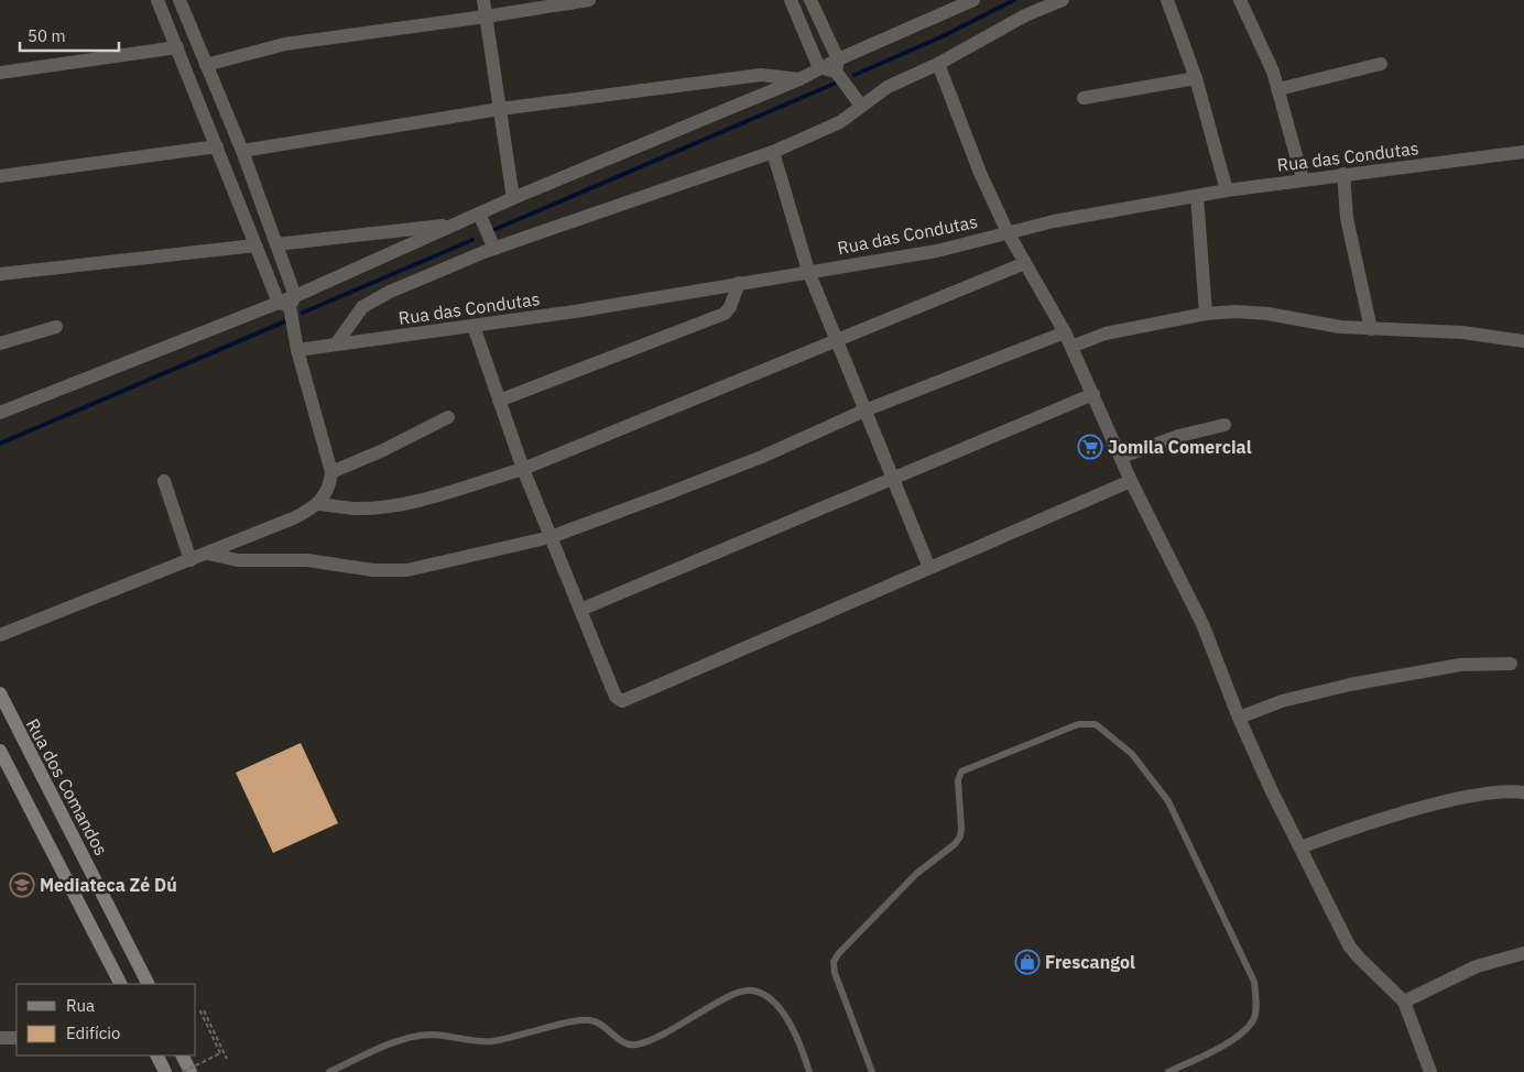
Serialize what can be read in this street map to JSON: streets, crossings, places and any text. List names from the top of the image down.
{
  "streets": {
    "main road": ["Rua dos Comandos"],
    "street": ["Rua das Condutas"]
  },
  "places": {
    "supermarket": ["Jomila Comercial"],
    "school or university": ["Mediateca Zé Dú"],
    "shop": ["Frescangol"]
  },
  "legend": ["Rua", "Edifício"],
  "scale_bar": "50 m"
}
